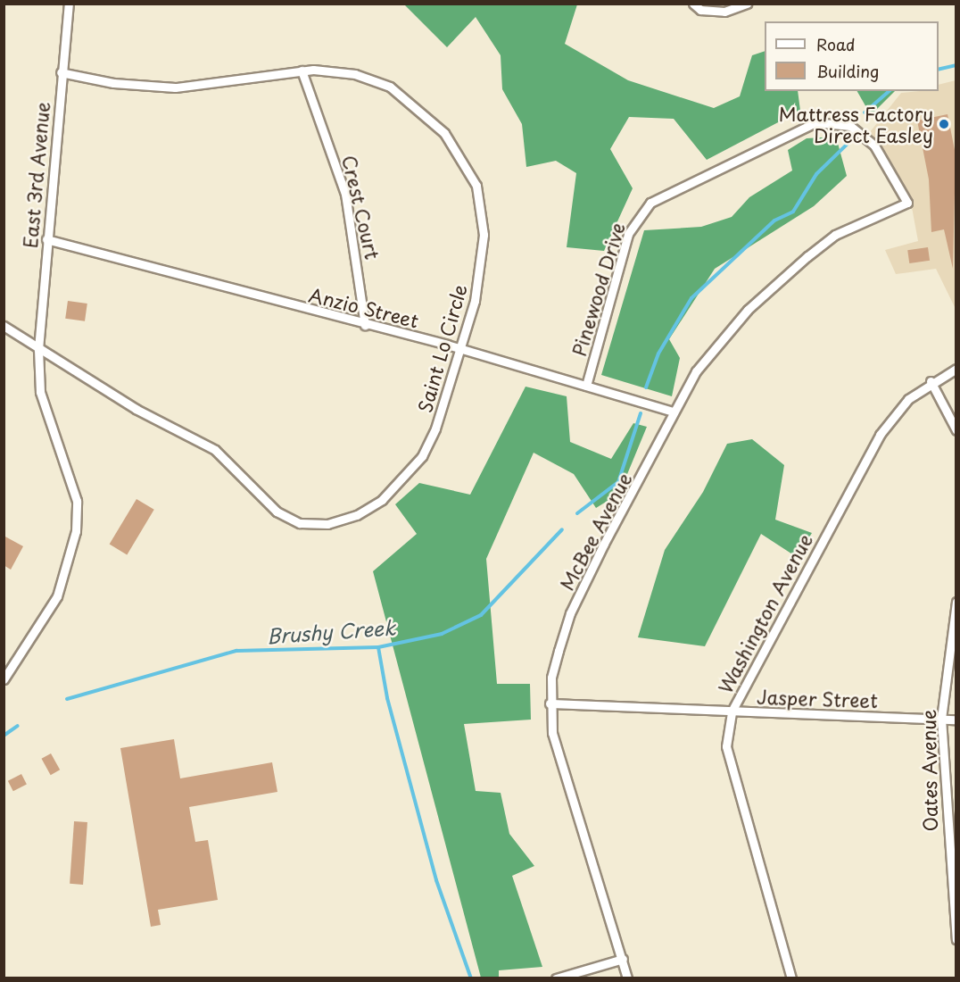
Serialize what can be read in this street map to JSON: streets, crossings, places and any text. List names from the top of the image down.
{
  "streets": {
    "street": [
      "East 3rd Avenue",
      "Crest Court",
      "Pinewood Drive",
      "Anzio Street",
      "Saint Lo Circle",
      "McBee Avenue",
      "Washington Avenue",
      "Jasper Street",
      "Oates Avenue"
    ]
  },
  "crossings": [
    ["East 3rd Avenue", "Anzio Street"],
    ["East 3rd Avenue", "Saint Lo Circle"],
    ["Crest Court", "Anzio Street"],
    ["Crest Court", "Saint Lo Circle"],
    ["Pinewood Drive", "Anzio Street"],
    ["Pinewood Drive", "McBee Avenue"],
    ["Anzio Street", "Saint Lo Circle"],
    ["Anzio Street", "McBee Avenue"],
    ["McBee Avenue", "Jasper Street"],
    ["Washington Avenue", "Jasper Street"],
    ["Jasper Street", "Oates Avenue"]
  ],
  "water": ["Brushy Creek"],
  "places": ["Mattress Factory Direct Easley"],
  "legend": ["Road", "Building"]
}
